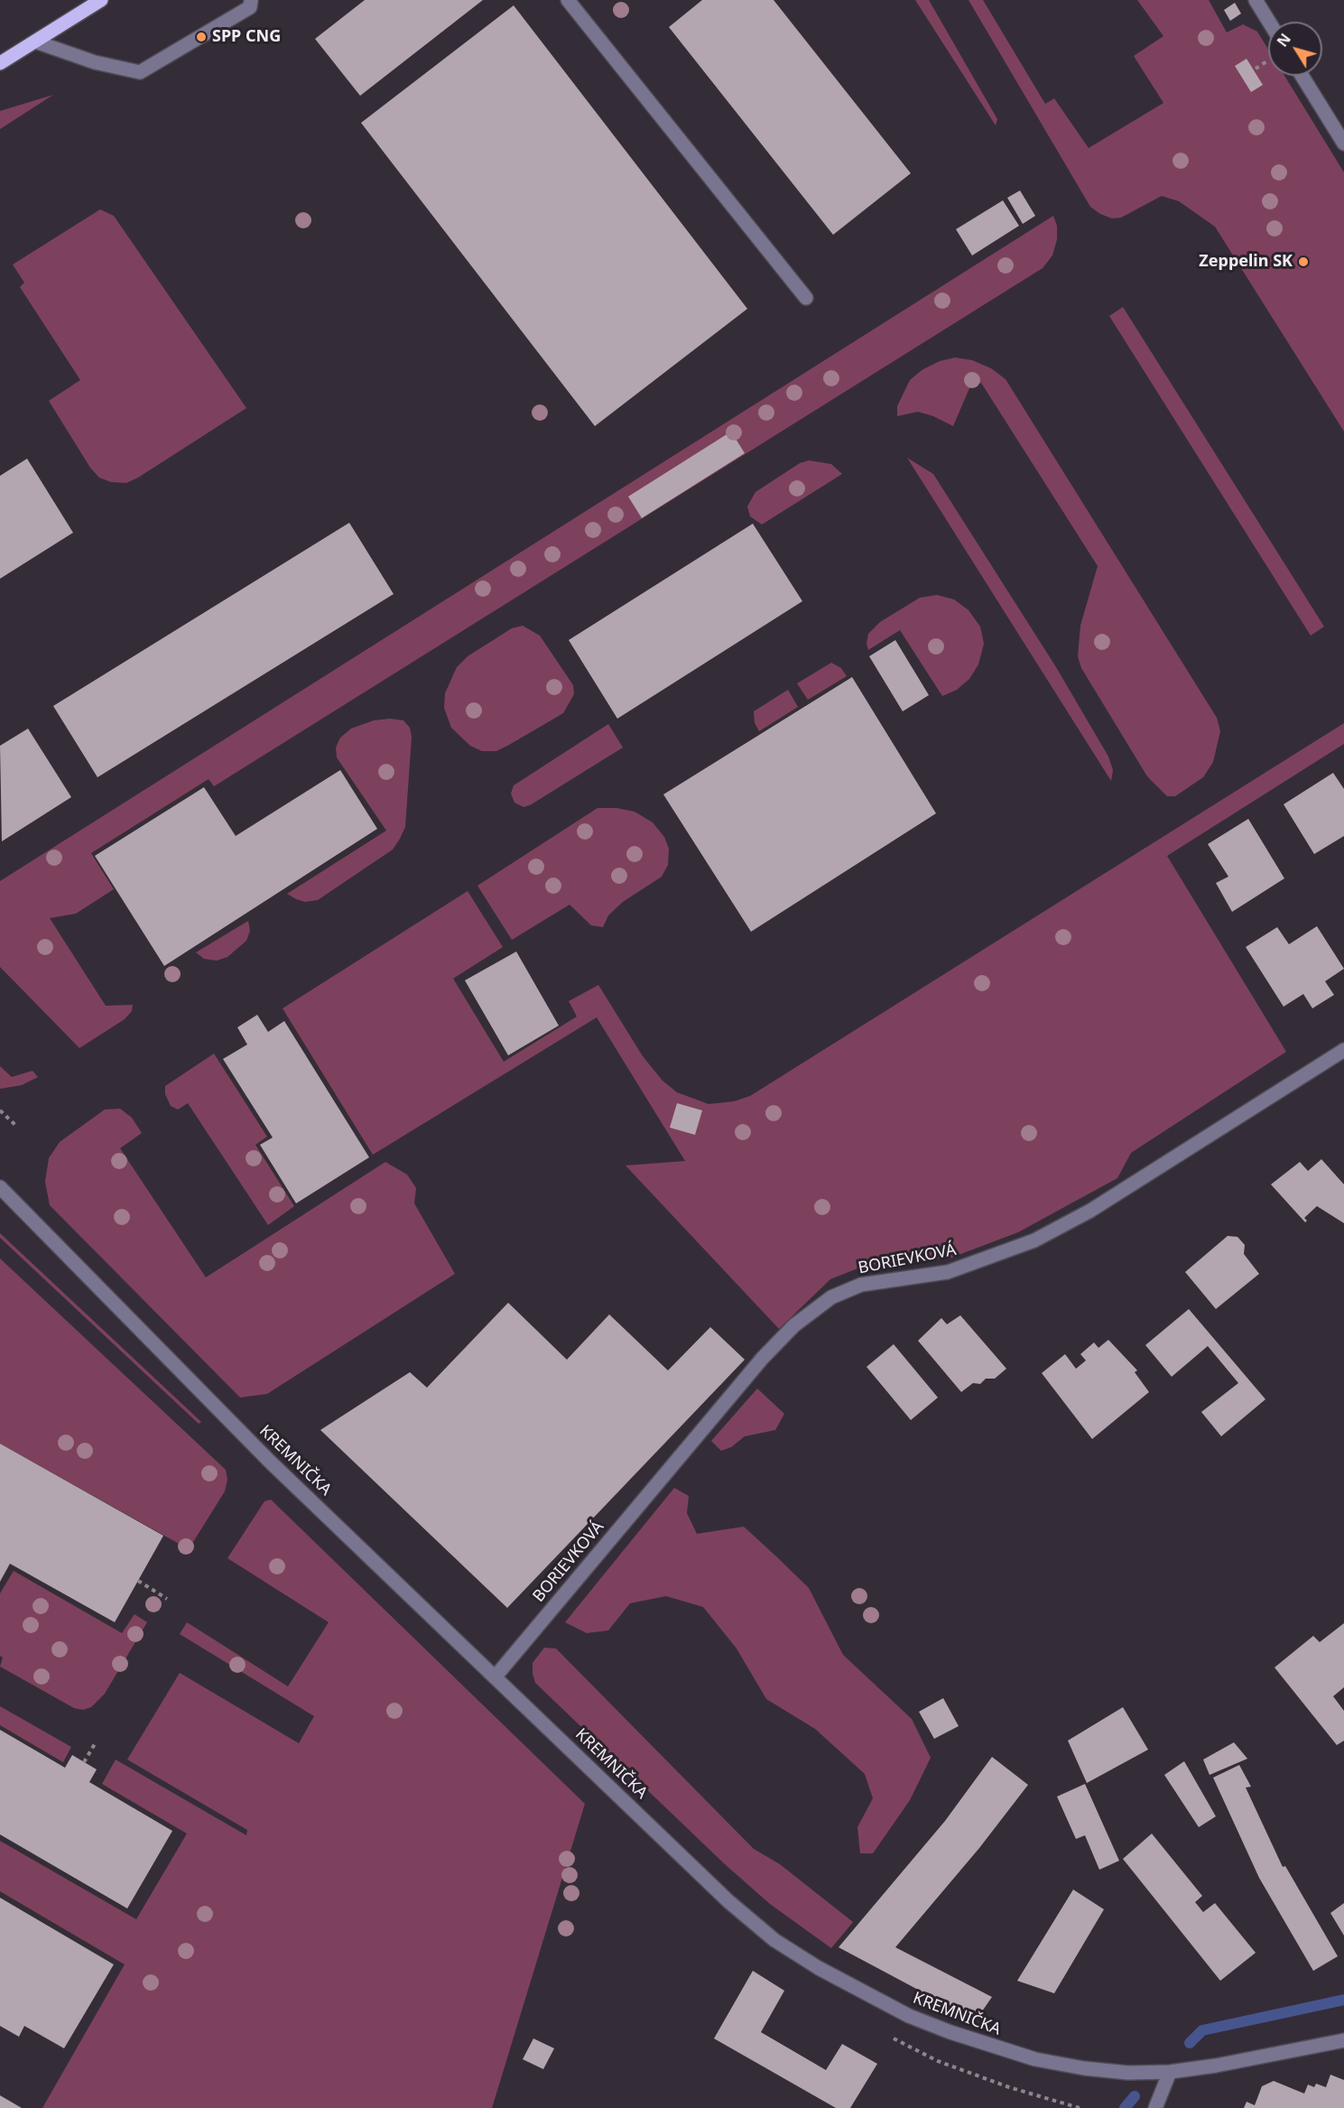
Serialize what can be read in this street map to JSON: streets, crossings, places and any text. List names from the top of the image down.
{
  "streets": {
    "street": ["BORIEVKOVÁ", "KREMNIČKA"]
  },
  "crossings": [
    ["BORIEVKOVÁ", "KREMNIČKA"]
  ],
  "places": ["SPP CNG", "Zeppelin SK"],
  "north": "top left"
}
